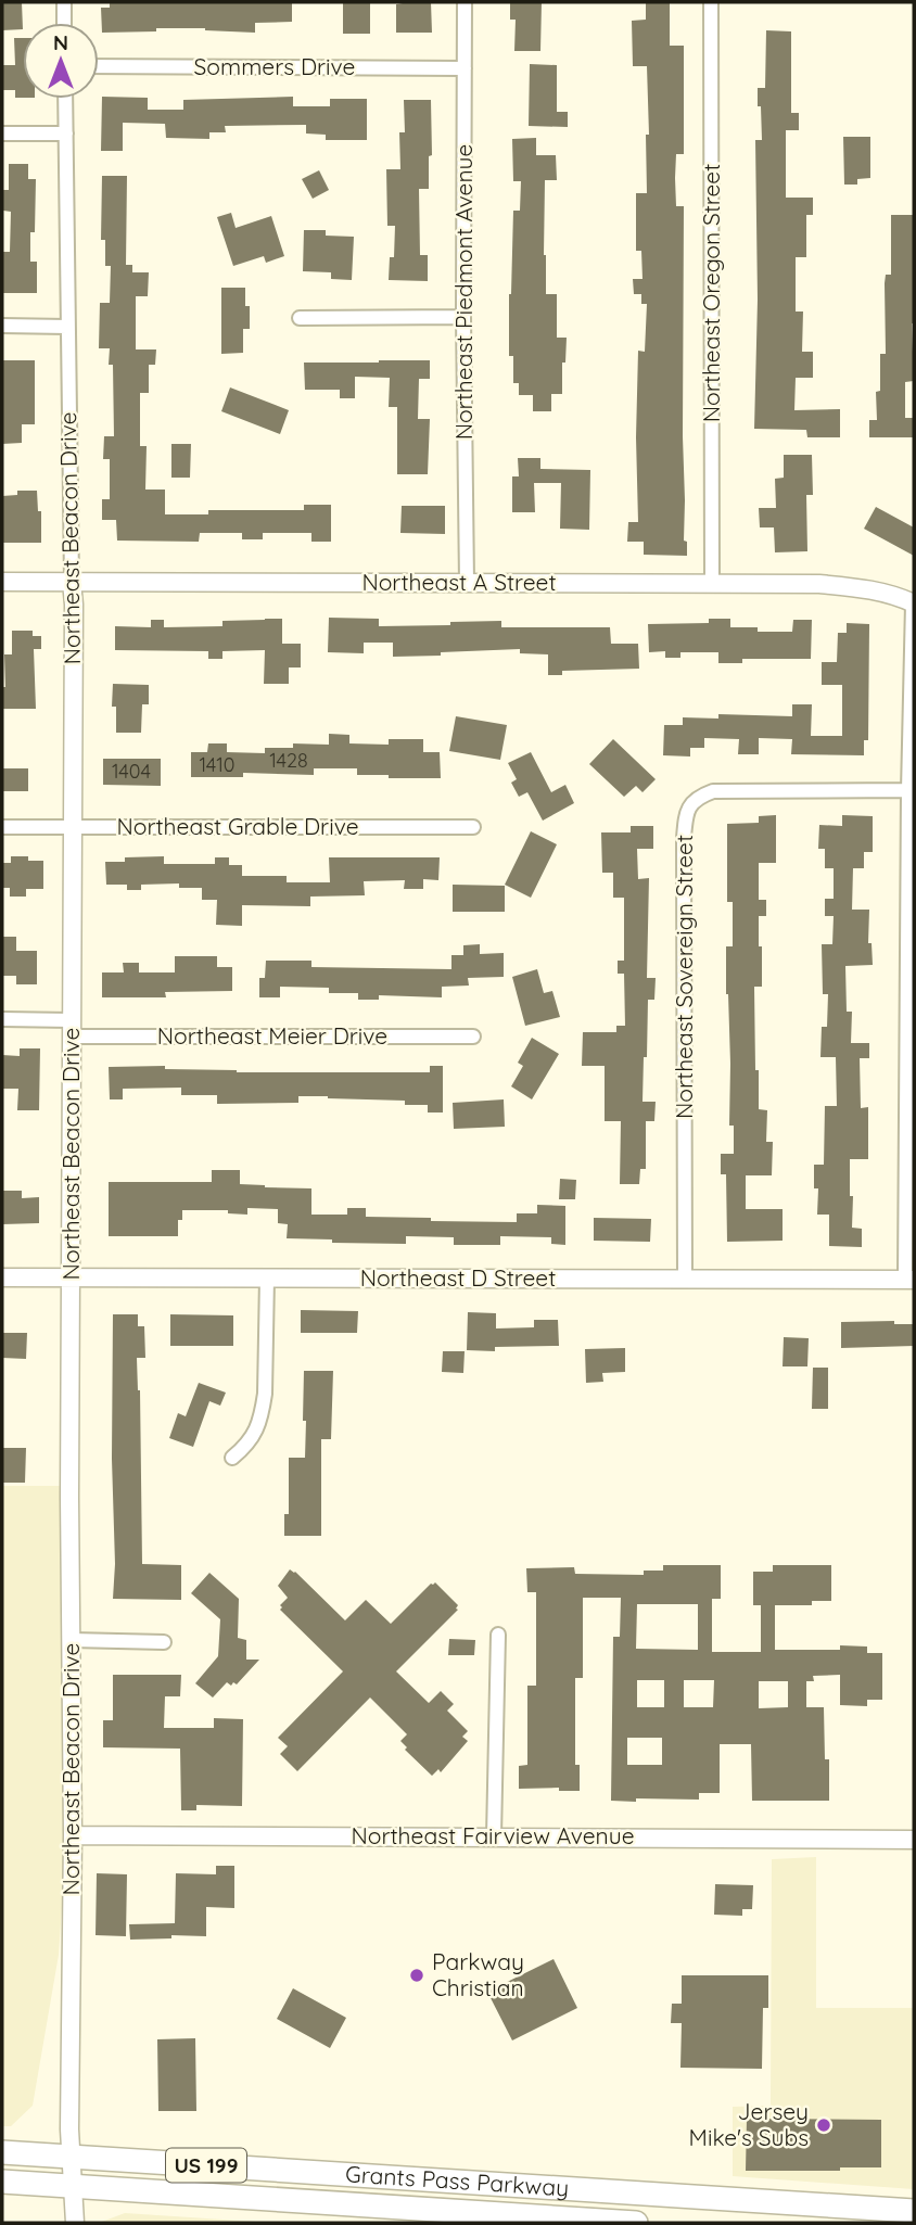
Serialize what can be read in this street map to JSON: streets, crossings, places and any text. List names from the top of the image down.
{
  "streets": {
    "highway": ["US 199", "Grants Pass Parkway"],
    "street": [
      "Sommers Drive",
      "Northeast Piedmont Avenue",
      "Northeast Oregon Street",
      "Northeast Beacon Drive",
      "Northeast A Street",
      "Northeast Grable Drive",
      "Northeast Sovereign Street",
      "Northeast Meier Drive",
      "Northeast D Street",
      "Northeast Fairview Avenue"
    ]
  },
  "crossings": [
    ["Sommers Drive", "Northeast Piedmont Avenue"],
    ["Northeast Piedmont Avenue", "Northeast A Street"],
    ["Northeast Oregon Street", "Northeast A Street"],
    ["Northeast Beacon Drive", "Northeast A Street"],
    ["Northeast Beacon Drive", "Northeast Grable Drive"],
    ["Northeast Beacon Drive", "Northeast Meier Drive"],
    ["Northeast Beacon Drive", "Northeast D Street"],
    ["Northeast Beacon Drive", "Northeast Fairview Avenue"],
    ["Northeast Beacon Drive", "Grants Pass Parkway"],
    ["Northeast Sovereign Street", "Northeast D Street"]
  ],
  "places": ["Parkway Christian", "Jersey Mike's Subs"],
  "house_numbers": ["1428", "1410", "1404"],
  "north": "top"
}
